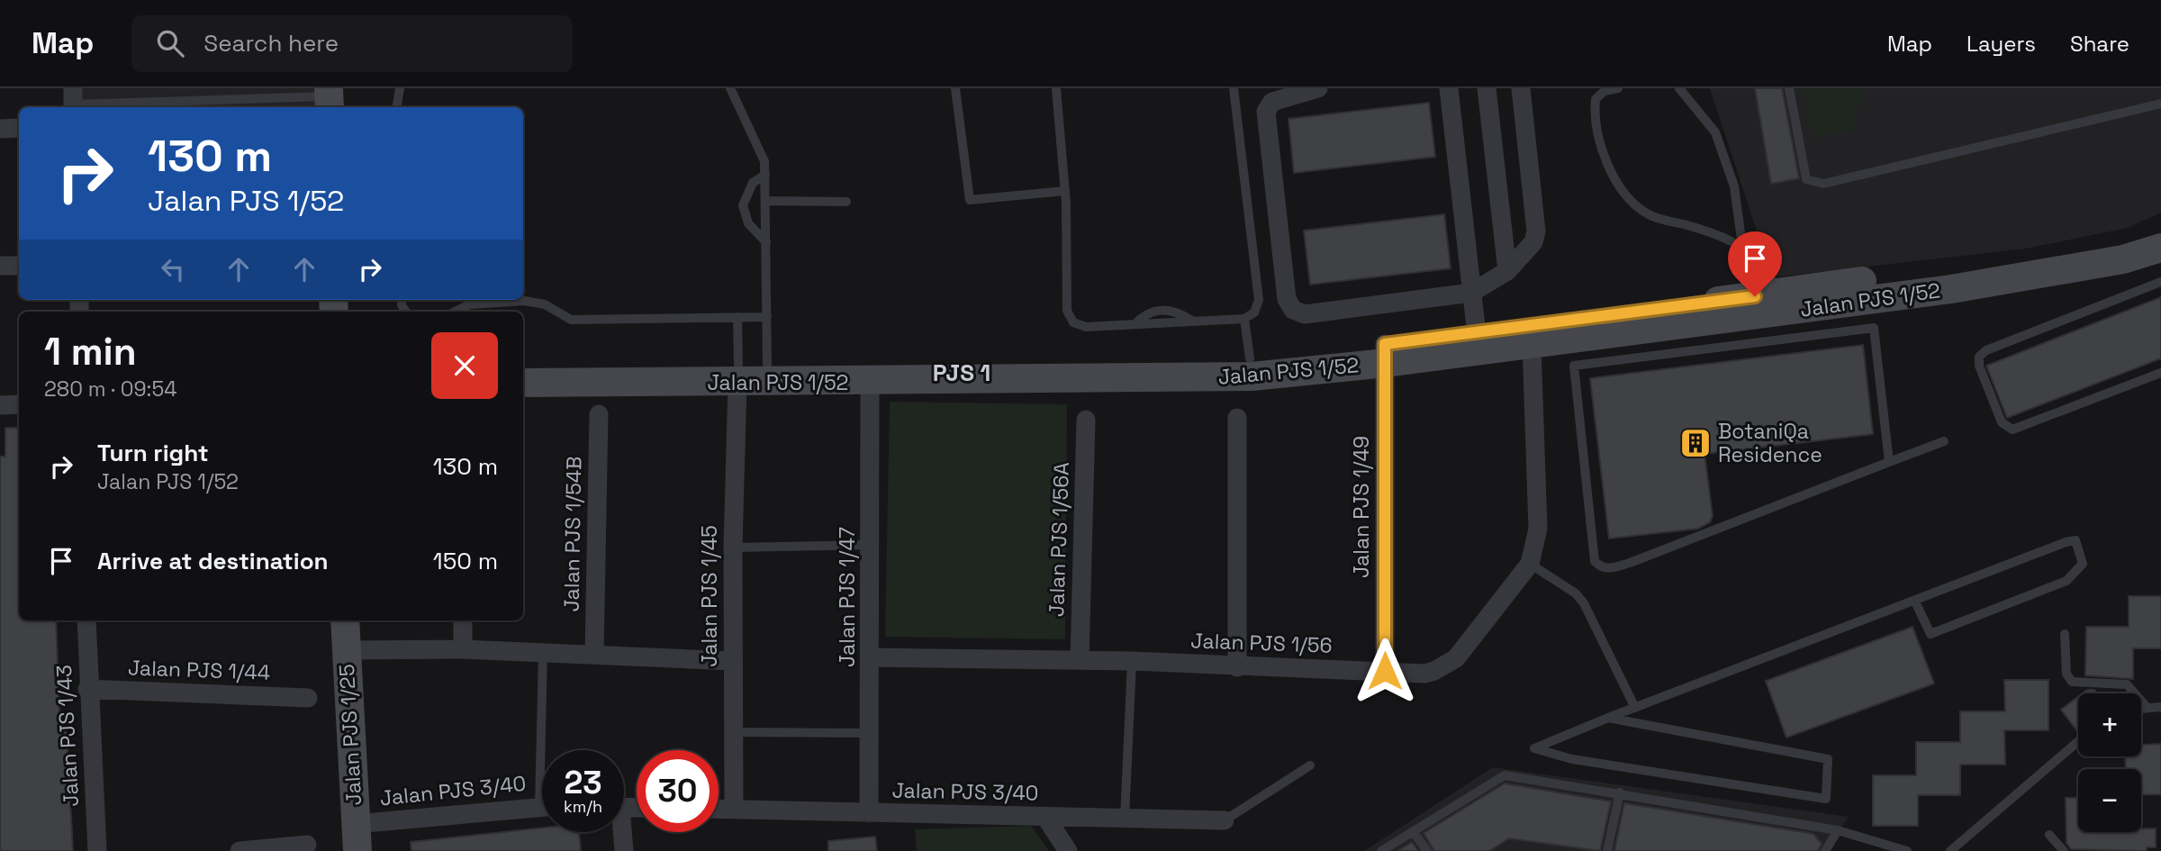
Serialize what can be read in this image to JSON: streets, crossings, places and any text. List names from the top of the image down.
{
  "streets": {
    "street": [
      "Jalan PJS 1/52",
      "Jalan PJS 1/49",
      "Jalan PJS 1/54B",
      "Jalan PJS 1/56A",
      "Jalan PJS 1/45",
      "Jalan PJS 1/47",
      "Jalan PJS 1/56",
      "Jalan PJS 1/44",
      "Jalan PJS 1/25",
      "Jalan PJS 1/43",
      "Jalan PJS 3/40"
    ]
  },
  "crossings": [
    ["Jalan PJS 1/52", "Jalan PJS 1/49"],
    ["Jalan PJS 1/52", "Jalan PJS 1/45"],
    ["Jalan PJS 1/52", "Jalan PJS 1/47"],
    ["Jalan PJS 1/52", "Jalan PJS 1/56"],
    ["Jalan PJS 1/49", "Jalan PJS 1/56"],
    ["Jalan PJS 1/56A", "Jalan PJS 1/56"],
    ["Jalan PJS 1/45", "Jalan PJS 3/40"],
    ["Jalan PJS 1/47", "Jalan PJS 1/56"],
    ["Jalan PJS 1/47", "Jalan PJS 3/40"],
    ["Jalan PJS 1/44", "Jalan PJS 1/43"],
    ["Jalan PJS 1/25", "Jalan PJS 3/40"]
  ],
  "districts": ["PJS 1"],
  "places": {
    "building": ["BotaniQa Residence"]
  },
  "page": {
    "header": "Map",
    "search": "Search here",
    "nav": ["Map", "Layers", "Share"],
    "turn": ["130 m", "Jalan PJS 1/52"],
    "heading": ["1 min", "280 m · 09:54"],
    "list": [
      {
        "name": "Turn right",
        "note": "Jalan PJS 1/52",
        "value": "130 m"
      },
      {
        "name": "Arrive at destination",
        "value": "150 m"
      }
    ],
    "map_buttons": ["+", "−"],
    "speed": "23 km/h",
    "limit": "30"
  }
}
